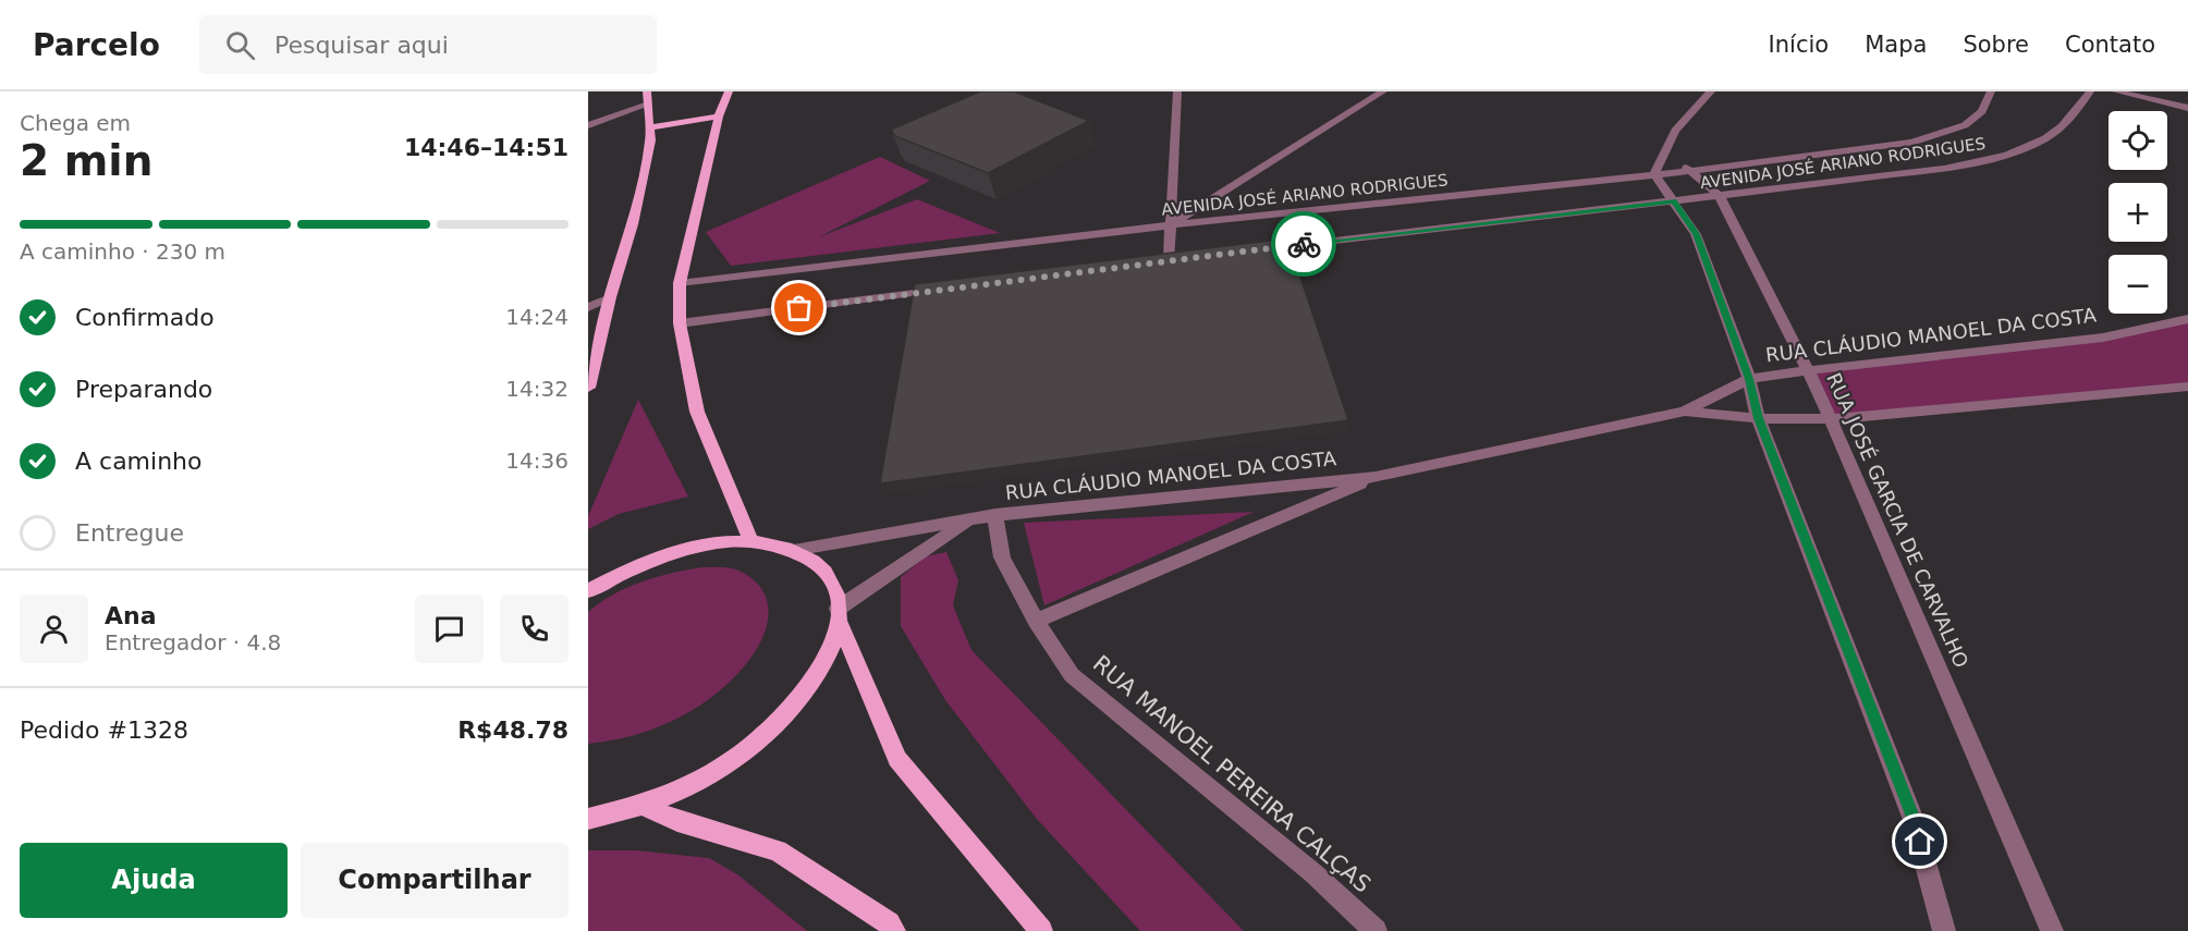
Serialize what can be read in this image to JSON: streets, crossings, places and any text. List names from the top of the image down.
{
  "streets": {
    "street": [
      "AVENIDA JOSÉ ARIANO RODRIGUES",
      "RUA CLÁUDIO MANOEL DA COSTA",
      "RUA JOSÉ GARCIA DE CARVALHO",
      "RUA MANOEL PEREIRA CALÇAS"
    ]
  },
  "crossings": [
    ["AVENIDA JOSÉ ARIANO RODRIGUES", "RUA JOSÉ GARCIA DE CARVALHO"],
    ["RUA CLÁUDIO MANOEL DA COSTA", "RUA JOSÉ GARCIA DE CARVALHO"],
    ["RUA CLÁUDIO MANOEL DA COSTA", "RUA MANOEL PEREIRA CALÇAS"]
  ],
  "page": {
    "header": "Parcelo",
    "search": "Pesquisar aqui",
    "nav": [
      "Início",
      "Mapa",
      "Sobre",
      "Contato"
    ],
    "heading": ["2 min", "Chega em", "14:46–14:51"],
    "panel": [
      "Ana",
      "Entregador · 4.8",
      "Pedido #1328",
      "R$48.78"
    ],
    "map_buttons": ["+", "−"],
    "bar": "A caminho · 230 m",
    "list": [
      ["Confirmado", "14:24"],
      ["Preparando", "14:32"],
      ["A caminho", "14:36"],
      "Entregue"
    ],
    "buttons": ["Ajuda", "Compartilhar"]
  }
}
